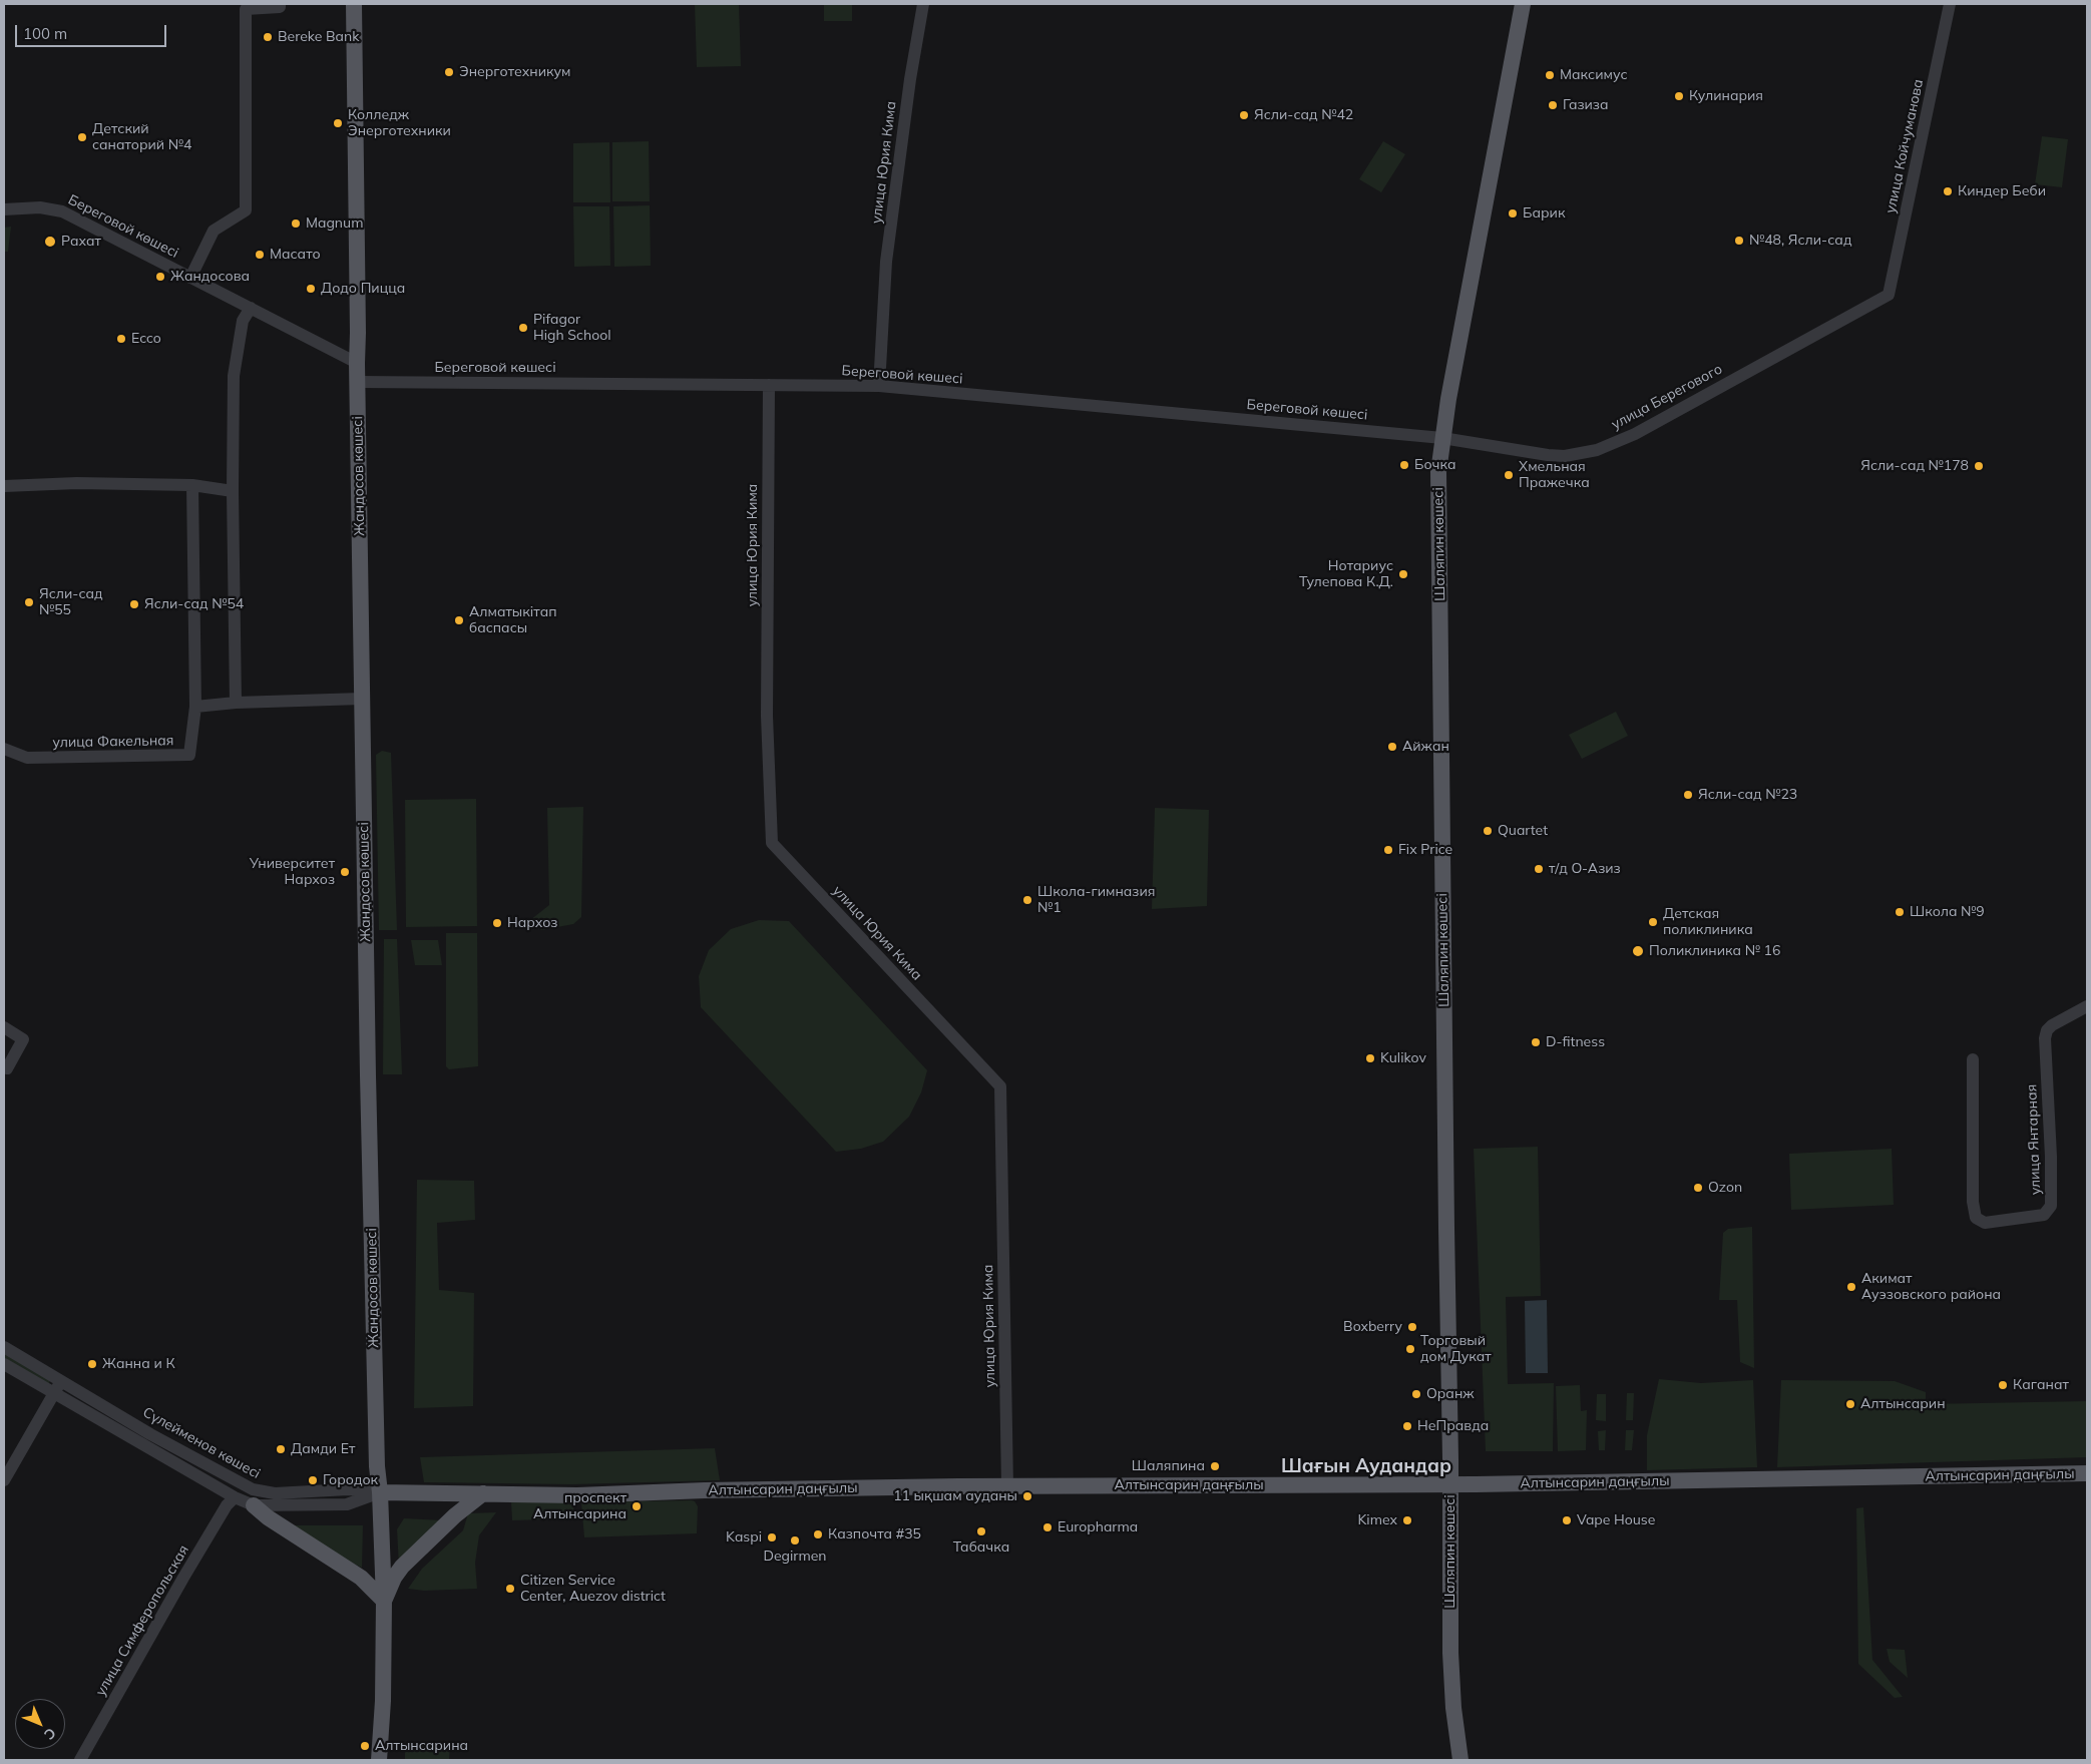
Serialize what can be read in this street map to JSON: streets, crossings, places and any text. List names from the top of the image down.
{
  "streets": {
    "main road": ["Жандосов көшесі", "Шаляпин көшесі", "Алтынсарин даңғылы"],
    "street": [
      "улица Койчуманова",
      "улица Юрия Кима",
      "Береговой көшесі",
      "улица Берегового",
      "улица Факельная",
      "улица Янтарная",
      "Сүлейменов көшесі",
      "улица Симферопольская"
    ]
  },
  "crossings": [
    ["улица Койчуманова", "улица Берегового"],
    ["улица Юрия Кима", "Береговой көшесі"],
    ["улица Юрия Кима", "Алтынсарин даңғылы"],
    ["Береговой көшесі", "улица Берегового"],
    ["Береговой көшесі", "Жандосов көшесі"],
    ["Береговой көшесі", "Шаляпин көшесі"],
    ["улица Берегового", "Шаляпин көшесі"],
    ["Жандосов көшесі", "Сүлейменов көшесі"],
    ["Жандосов көшесі", "Алтынсарин даңғылы"],
    ["Шаляпин көшесі", "Алтынсарин даңғылы"],
    ["Сүлейменов көшесі", "Алтынсарин даңғылы"],
    ["Сүлейменов көшесі", "улица Симферопольская"]
  ],
  "districts": ["Шағын Аудандар"],
  "places": [
    "Bereke Bank",
    "Энерготехникум",
    "Максимус",
    "Кулинария",
    "Газиза",
    "Ясли-сад №42",
    "Колледж Энерготехники",
    "Детский санаторий №4",
    "Киндер Беби",
    "Барик",
    "Magnum",
    "№48, Ясли-сад",
    "Рахат",
    "Масато",
    "Жандосова",
    "Додо Пицца",
    "Pifagor High School",
    "Ecco",
    "Бочка",
    "Ясли-сад №178",
    "Хмельная Пражечка",
    "Нотариус Тулепова К.Д.",
    "Ясли-сад №55",
    "Ясли-сад №54",
    "Алматыкітап баспасы",
    "Айжан",
    "Ясли-сад №23",
    "Quartet",
    "Fix Price",
    "т/д О-Азиз",
    "Университет Нархоз",
    "Школа-гимназия №1",
    "Школа №9",
    "Детская поликлиника",
    "Нархоз",
    "Поликлиника № 16",
    "D-fitness",
    "Kulikov",
    "Ozon",
    "Акимат Ауэзовского района",
    "Boxberry",
    "Торговый дом Дукат",
    "Жанна и К",
    "Каганат",
    "Оранж",
    "Алтынсарин",
    "НеПравда",
    "Дамди Ет",
    "Шаляпина",
    "Городок",
    "11 ықшам ауданы",
    "проспект Алтынсарина",
    "Kimex",
    "Vape House",
    "Europharma",
    "Табачка",
    "Казпочта #35",
    "Kaspi",
    "Degirmen",
    "Citizen Service Center, Auezov district",
    "Алтынсарина"
  ],
  "scale_bar": "100 m",
  "north": "bottom right"
}
